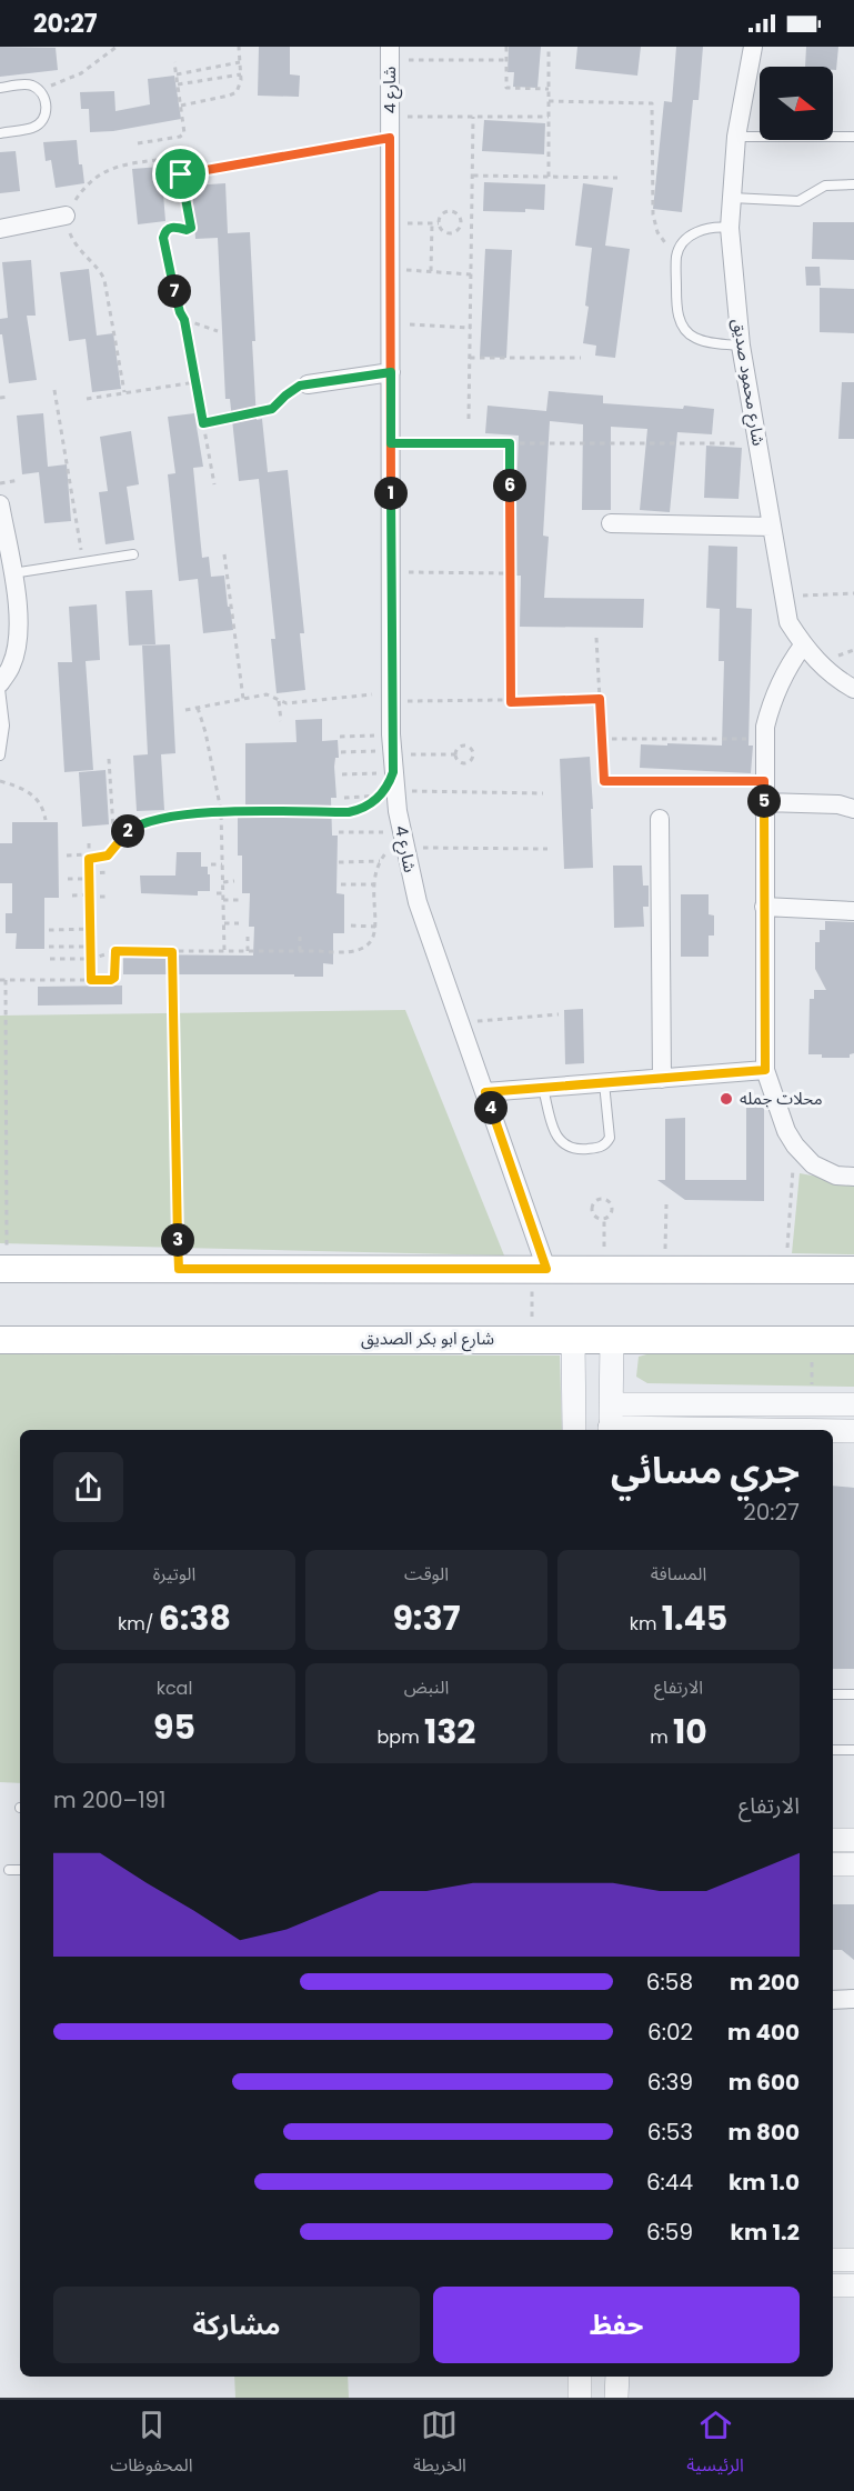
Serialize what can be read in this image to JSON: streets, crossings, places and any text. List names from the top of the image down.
{
  "streets": {
    "main road": ["شارع ابو بكر الصديق"],
    "street": ["شارع 4", "شارع محمود صديق"]
  },
  "places": ["محلات جمله"],
  "north": "right",
  "page": {
    "status": "20:27",
    "pins": [
      "7",
      "6",
      "1",
      "5",
      "2",
      "4",
      "3"
    ],
    "heading": ["جري مسائي", "20:27"],
    "stats": [
      ["المسافة", "1.45 km"],
      ["الوقت", "9:37"],
      ["الوتيرة", "6:38 /km"],
      ["الارتفاع", "10 m"],
      ["النبض", "132 bpm"],
      ["kcal", "95"]
    ],
    "chart": ["الارتفاع", "191–200 m"],
    "list": [
      {
        "name": "200 m",
        "note": "6:58"
      },
      {
        "name": "400 m",
        "note": "6:02"
      },
      {
        "name": "600 m",
        "note": "6:39"
      },
      {
        "name": "800 m",
        "note": "6:53"
      },
      {
        "name": "1.0 km",
        "note": "6:44"
      },
      {
        "name": "1.2 km",
        "note": "6:59"
      }
    ],
    "buttons": ["حفظ", "مشاركة"],
    "tabs": ["الرئيسية", "الخريطة", "المحفوظات"]
  }
}
